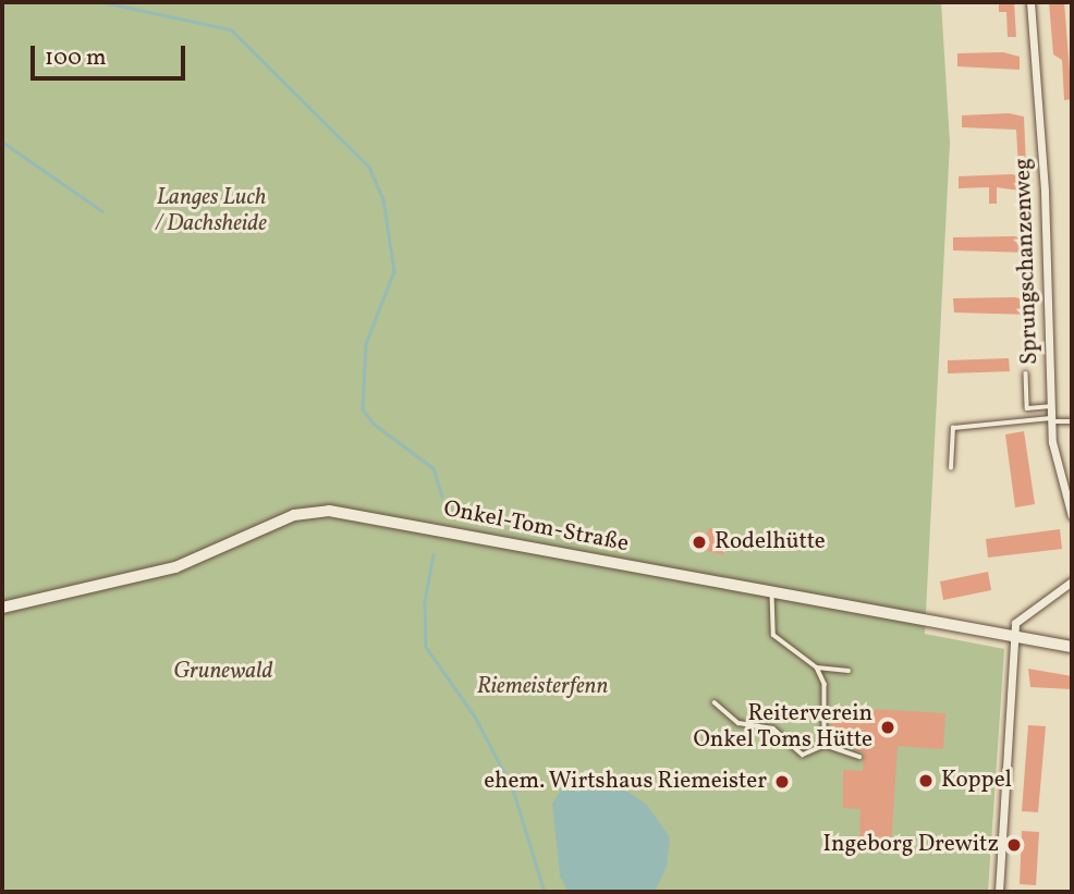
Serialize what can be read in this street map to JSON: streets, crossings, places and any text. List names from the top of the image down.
{
  "streets": {
    "main road": ["Onkel-Tom-Straße"],
    "street": ["Sprungschanzenweg"]
  },
  "parks": ["Langes Luch / Dachsheide", "Grunewald", "Riemeisterfenn"],
  "places": [
    "Rodelhütte",
    "Reiterverein Onkel Toms Hütte",
    "Koppel",
    "ehem. Wirtshaus Riemeister",
    "Ingeborg Drewitz"
  ],
  "scale_bar": "100 m"
}
